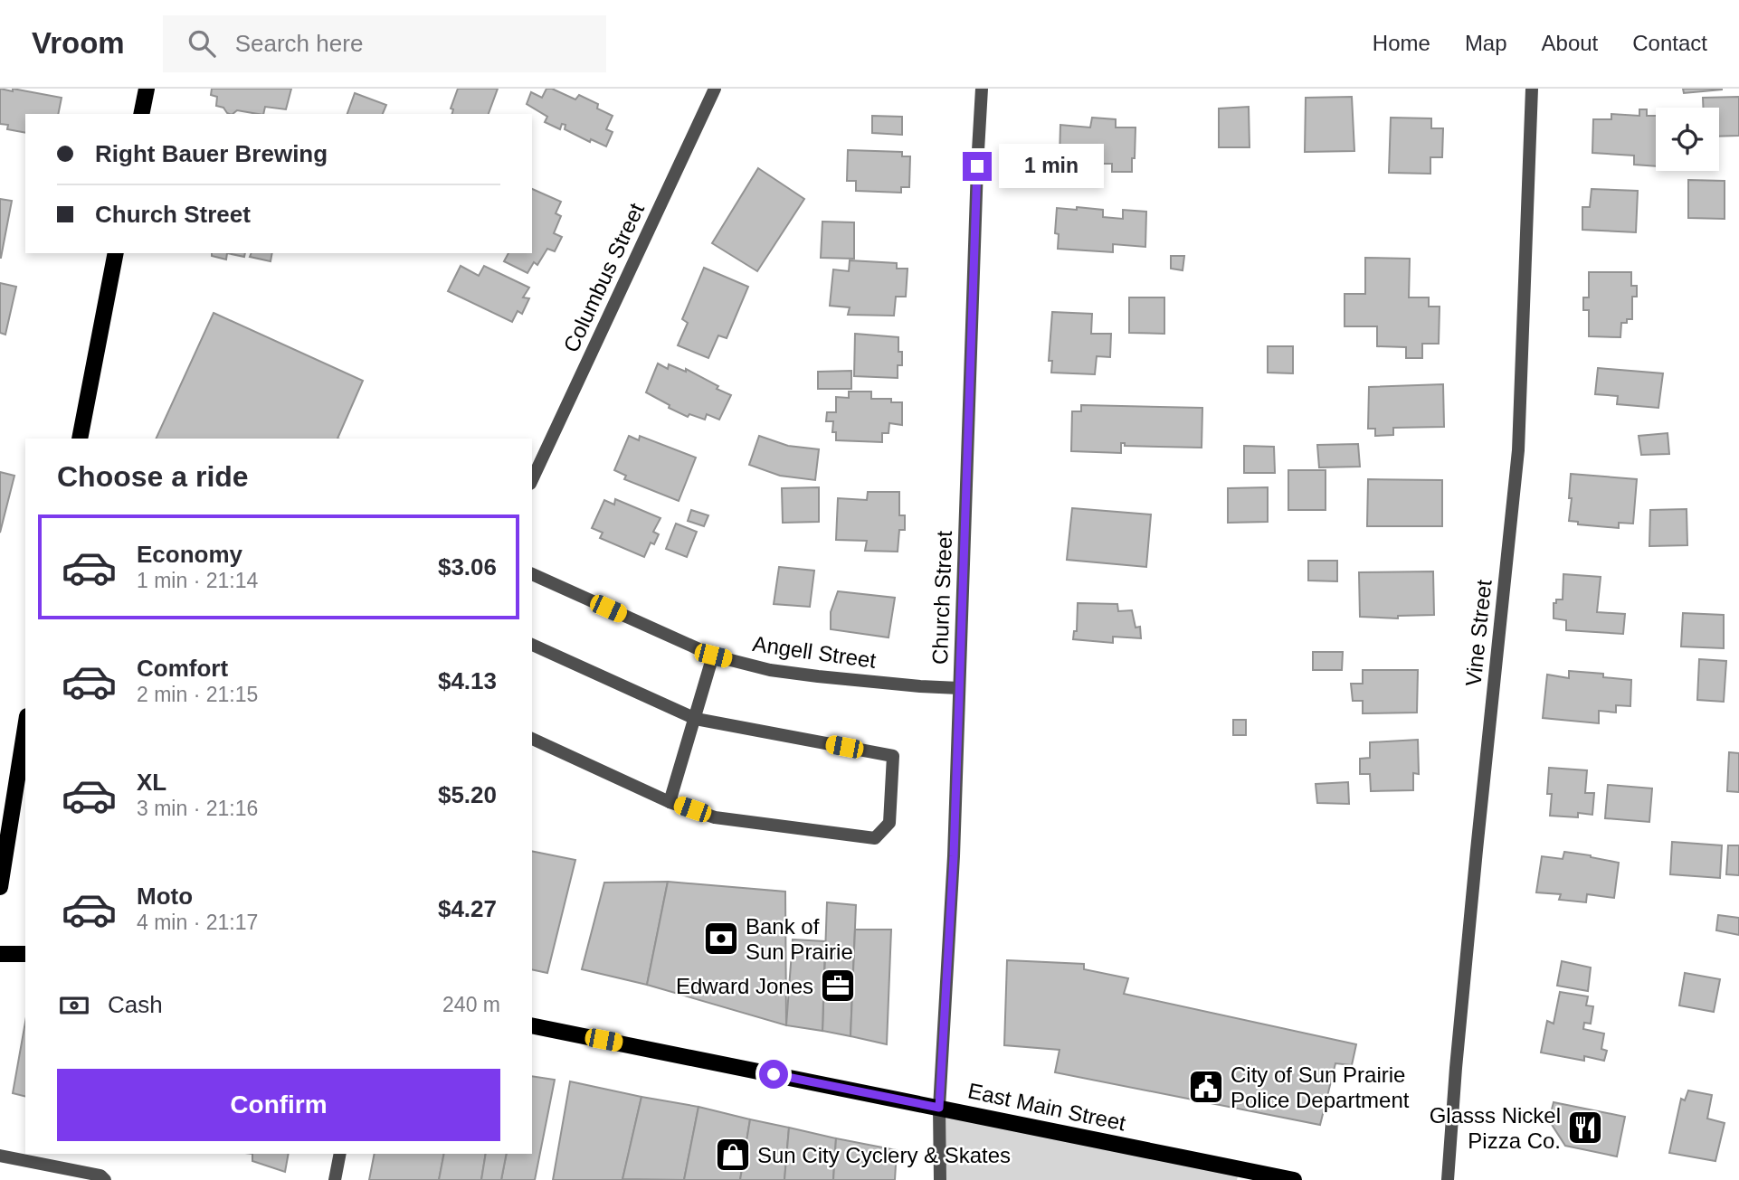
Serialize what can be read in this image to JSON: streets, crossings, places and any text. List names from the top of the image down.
{
  "streets": {
    "main road": ["East Main Street"],
    "street": [
      "Columbus Street",
      "Church Street",
      "Vine Street",
      "Angell Street"
    ]
  },
  "crossings": [
    ["Church Street", "Angell Street"],
    ["Church Street", "East Main Street"]
  ],
  "places": {
    "bank": ["Bank of Sun Prairie"],
    "office": ["Edward Jones"],
    "public building": ["City of Sun Prairie Police Department"],
    "restaurant": ["Glasss Nickel Pizza Co."],
    "shop": ["Sun City Cyclery & Skates"]
  },
  "page": {
    "header": "Vroom",
    "search": "Search here",
    "nav": [
      "Home",
      "Map",
      "About",
      "Contact"
    ],
    "banner": ["Right Bauer Brewing", "Church Street"],
    "bubble": "1 min",
    "heading": "Choose a ride",
    "list": [
      {
        "name": "Economy",
        "note": "1 min · 21:14",
        "value": "$3.06"
      },
      {
        "name": "Comfort",
        "note": "2 min · 21:15",
        "value": "$4.13"
      },
      {
        "name": "XL",
        "note": "3 min · 21:16",
        "value": "$5.20"
      },
      {
        "name": "Moto",
        "note": "4 min · 21:17",
        "value": "$4.27"
      }
    ],
    "pay": ["Cash", "240 m"],
    "buttons": "Confirm"
  }
}
